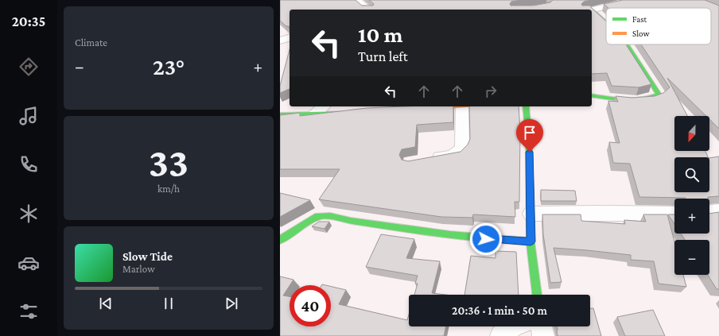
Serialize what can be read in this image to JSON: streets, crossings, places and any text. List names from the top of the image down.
{
  "legend": ["Fast", "Slow"],
  "north": "bottom",
  "page": {
    "tabs": "20:35",
    "tile": [
      "Climate",
      ["33", "km/h"]
    ],
    "turn": ["10 m", "Turn left"],
    "heat": ["−", "23°", "+"],
    "map_buttons": ["+", "−"],
    "song": ["Slow Tide", "Marlow"],
    "limit": "40",
    "trip": "20:36 · 1 min · 50 m"
  }
}
